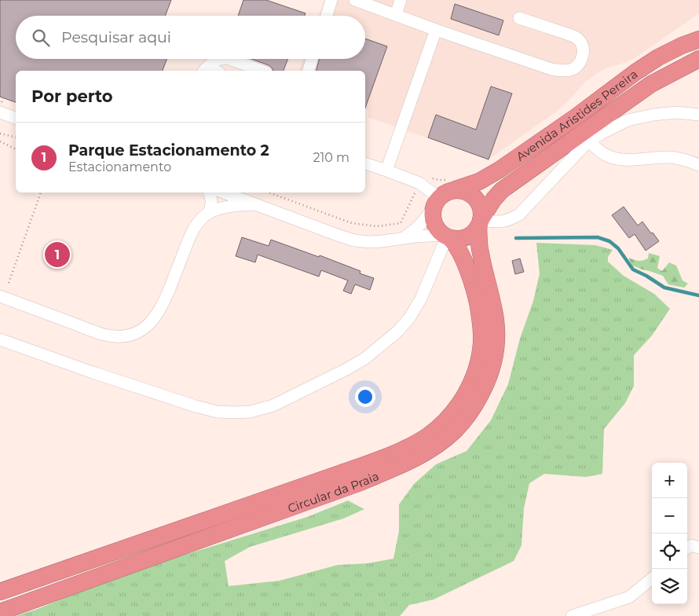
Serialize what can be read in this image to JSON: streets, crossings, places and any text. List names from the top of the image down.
{
  "streets": {
    "highway": ["Avenida Aristides Pereira", "Circular da Praia"]
  },
  "crossings": [
    ["Avenida Aristides Pereira", "Circular da Praia"]
  ],
  "page": {
    "search": "Pesquisar aqui",
    "heading": "Por perto",
    "list": [
      {
        "mark": "1",
        "name": "Parque Estacionamento 2",
        "note": "Estacionamento",
        "value": "210 m"
      }
    ],
    "pins": "1",
    "map_buttons": ["+", "−"]
  }
}
